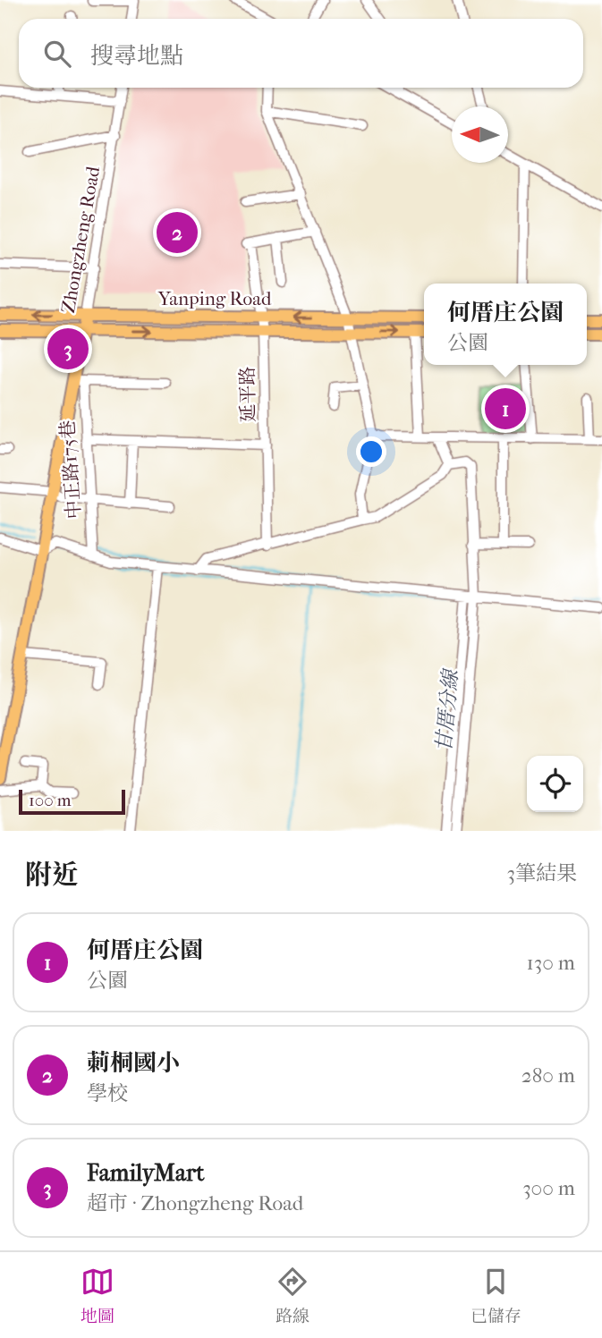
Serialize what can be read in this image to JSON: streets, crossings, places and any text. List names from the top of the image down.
{
  "streets": {
    "main road": ["Zhongzheng Road", "Yanping Road"],
    "street": ["延平路", "中正路175巷"]
  },
  "crossings": [
    ["Zhongzheng Road", "Yanping Road"],
    ["Zhongzheng Road", "中正路175巷"],
    ["Yanping Road", "延平路"]
  ],
  "water": ["甘厝分線"],
  "scale_bar": "100 m",
  "north": "left",
  "page": {
    "search": "搜尋地點",
    "pins": ["2", "3", "1"],
    "popup": ["何厝庄公園", "公園"],
    "scale": "100 m",
    "heading": ["附近", "3筆結果"],
    "list": [
      {
        "mark": "1",
        "name": "何厝庄公園",
        "note": "公園",
        "value": "130 m"
      },
      {
        "mark": "2",
        "name": "莿桐國小",
        "note": "學校",
        "value": "280 m"
      },
      {
        "mark": "3",
        "name": "FamilyMart",
        "note": "超市 · Zhongzheng Road",
        "value": "300 m"
      }
    ],
    "nav": ["地圖", "路線", "已儲存"]
  }
}
